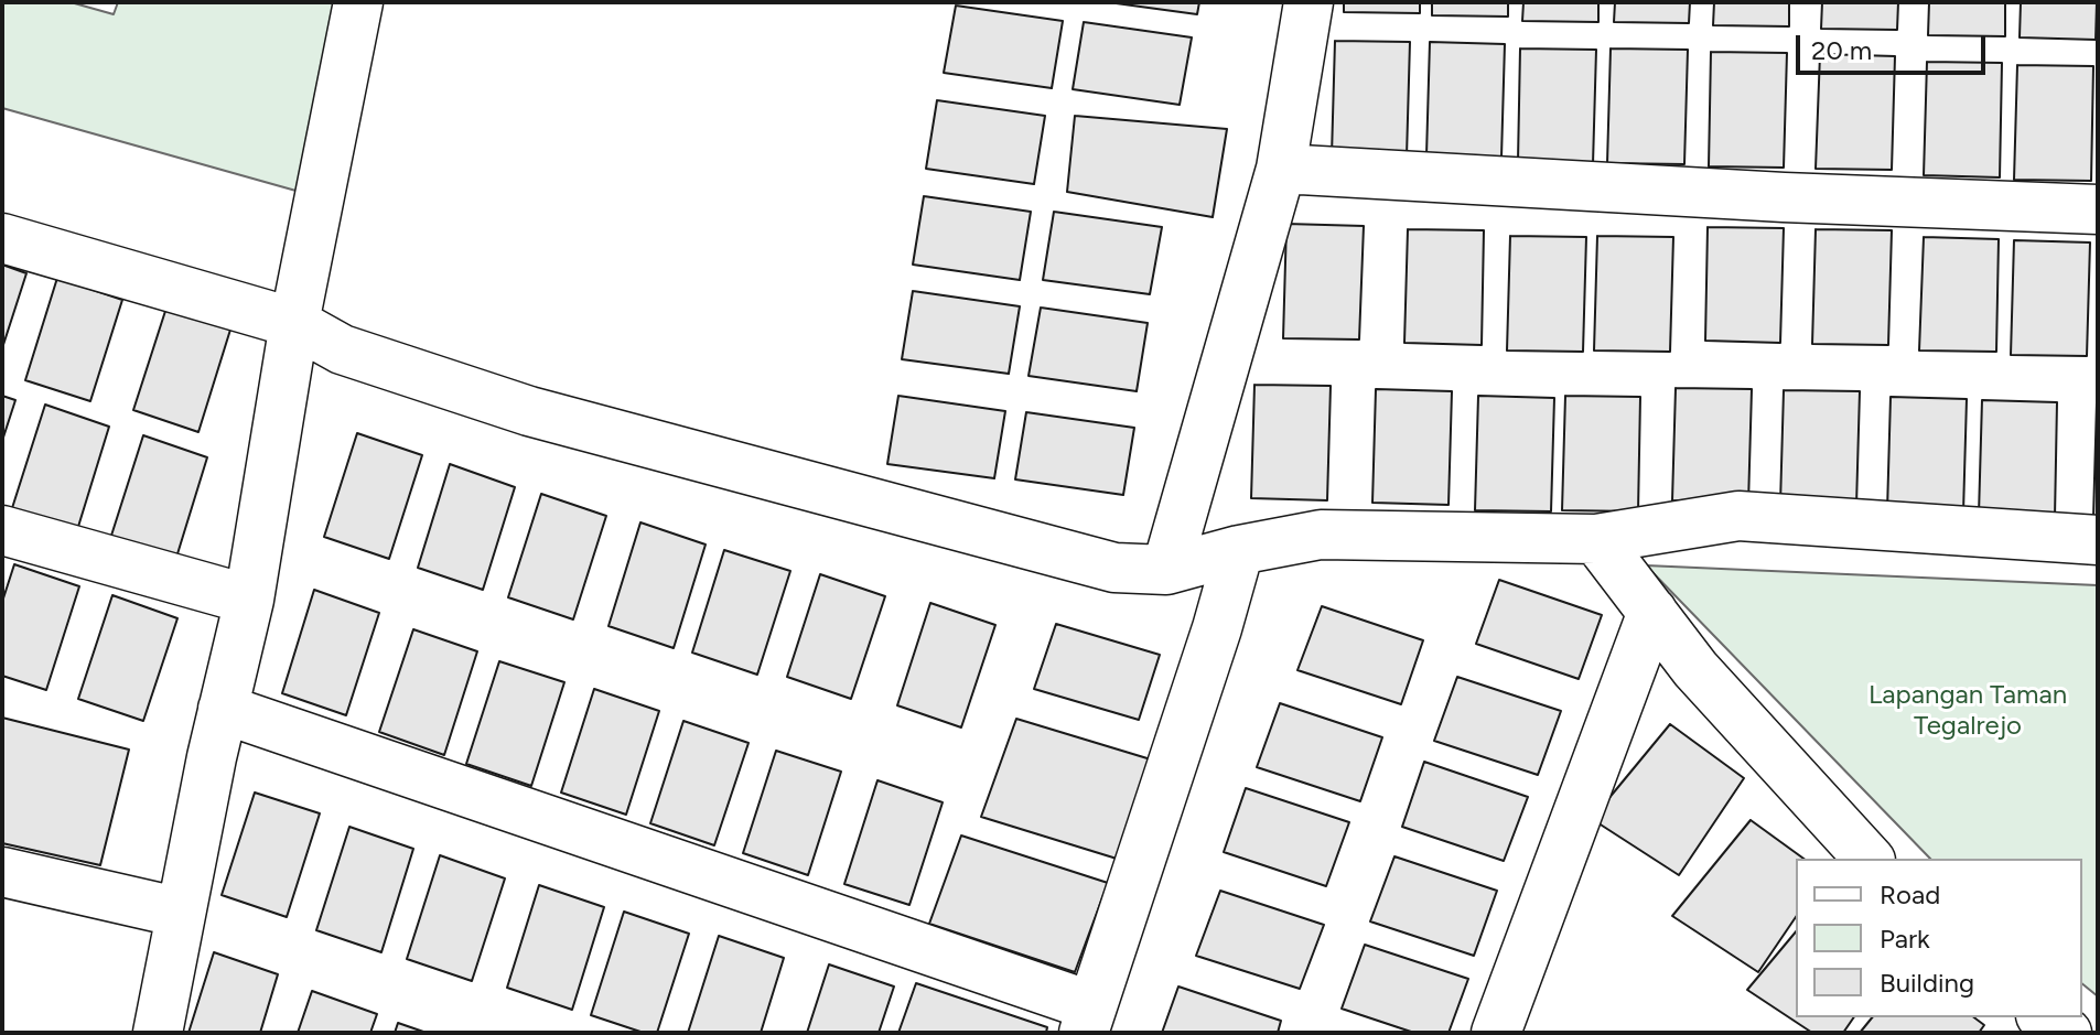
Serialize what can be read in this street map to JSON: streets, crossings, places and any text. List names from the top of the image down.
{
  "parks": ["Lapangan Taman Tegalrejo"],
  "legend": ["Road", "Park", "Building"],
  "scale_bar": "20 m"
}
